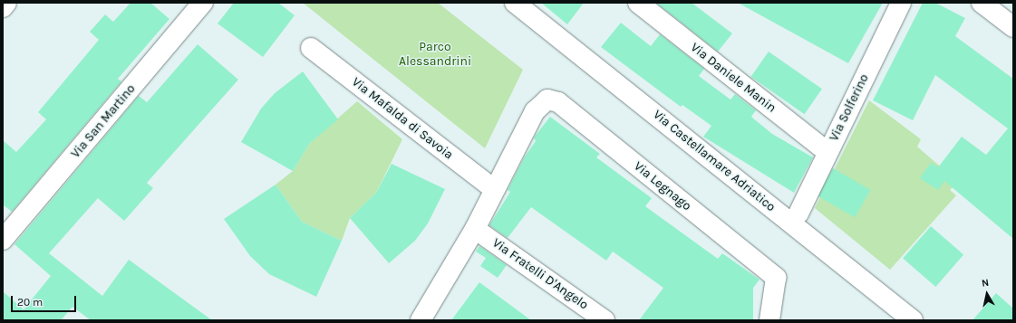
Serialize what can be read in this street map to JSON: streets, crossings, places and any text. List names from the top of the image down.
{
  "streets": {
    "street": [
      "Via Daniele Manin",
      "Via Solferino",
      "Via Mafalda di Savoia",
      "Via San Martino",
      "Via Castellamare Adriatico",
      "Via Legnago",
      "Via Fratelli D'Angelo"
    ]
  },
  "crossings": [
    ["Via Daniele Manin", "Via Solferino"],
    ["Via Mafalda di Savoia", "Via Legnago"]
  ],
  "parks": ["Parco Alessandrini"],
  "scale_bar": "20 m",
  "north": "top"
}
